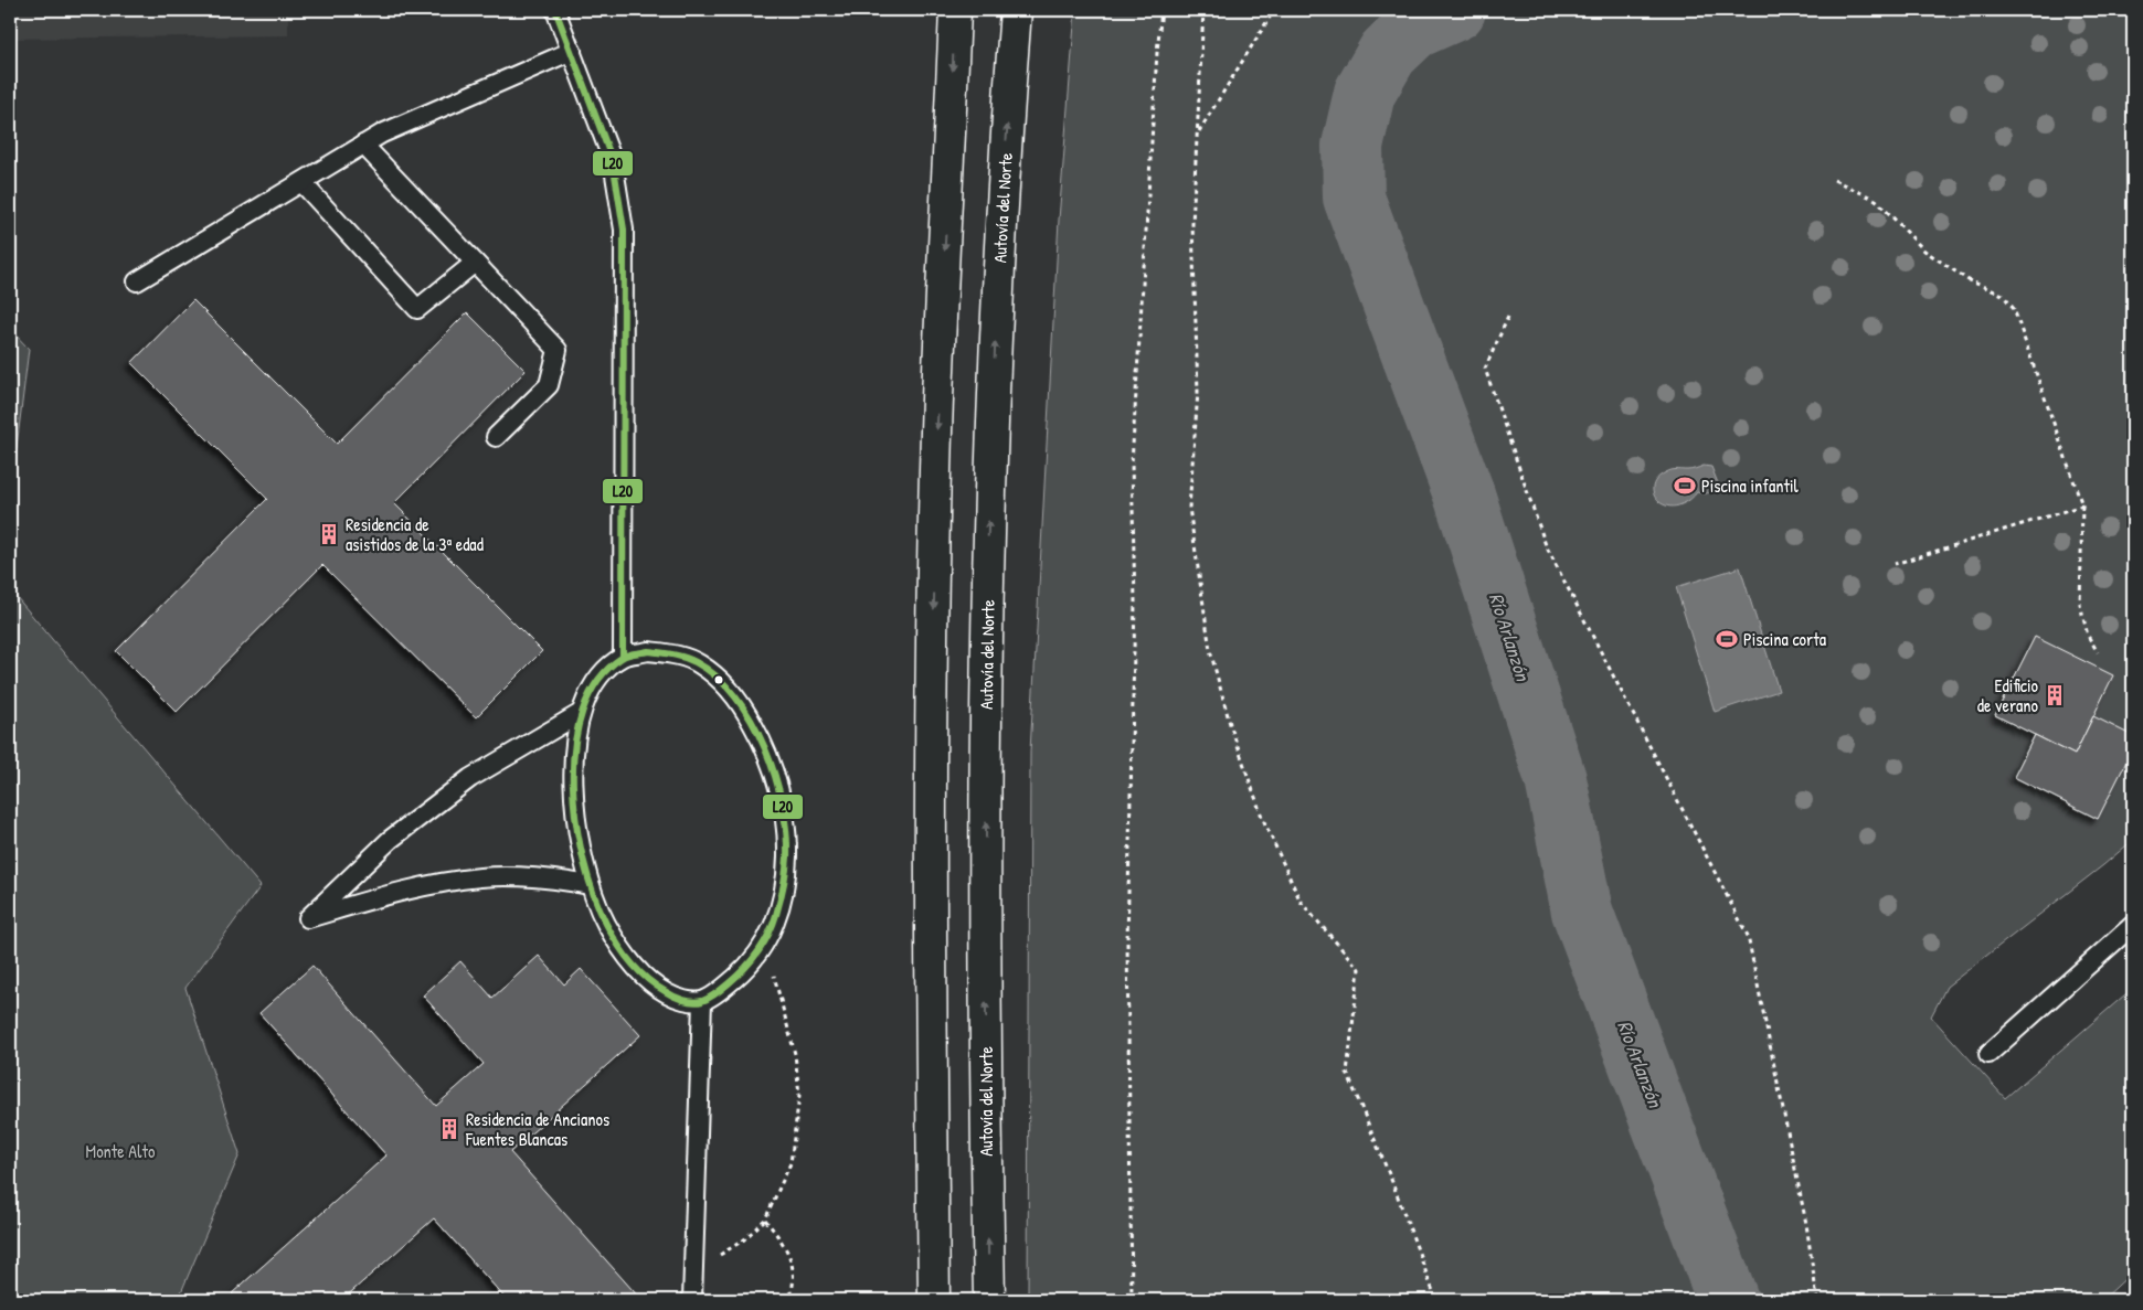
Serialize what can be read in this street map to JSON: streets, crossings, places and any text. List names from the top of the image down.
{
  "streets": {
    "highway": ["Autovía del Norte"]
  },
  "water": ["Río Arlanzón"],
  "parks": ["Monte Alto"],
  "places": {
    "sports": ["Piscina infantil", "Piscina corta"],
    "building": ["Residencia de asistidos de la 3ª edad", "Edificio de verano", "Residencia de Ancianos Fuentes Blancas"]
  },
  "lines": ["transit line L20"]
}
